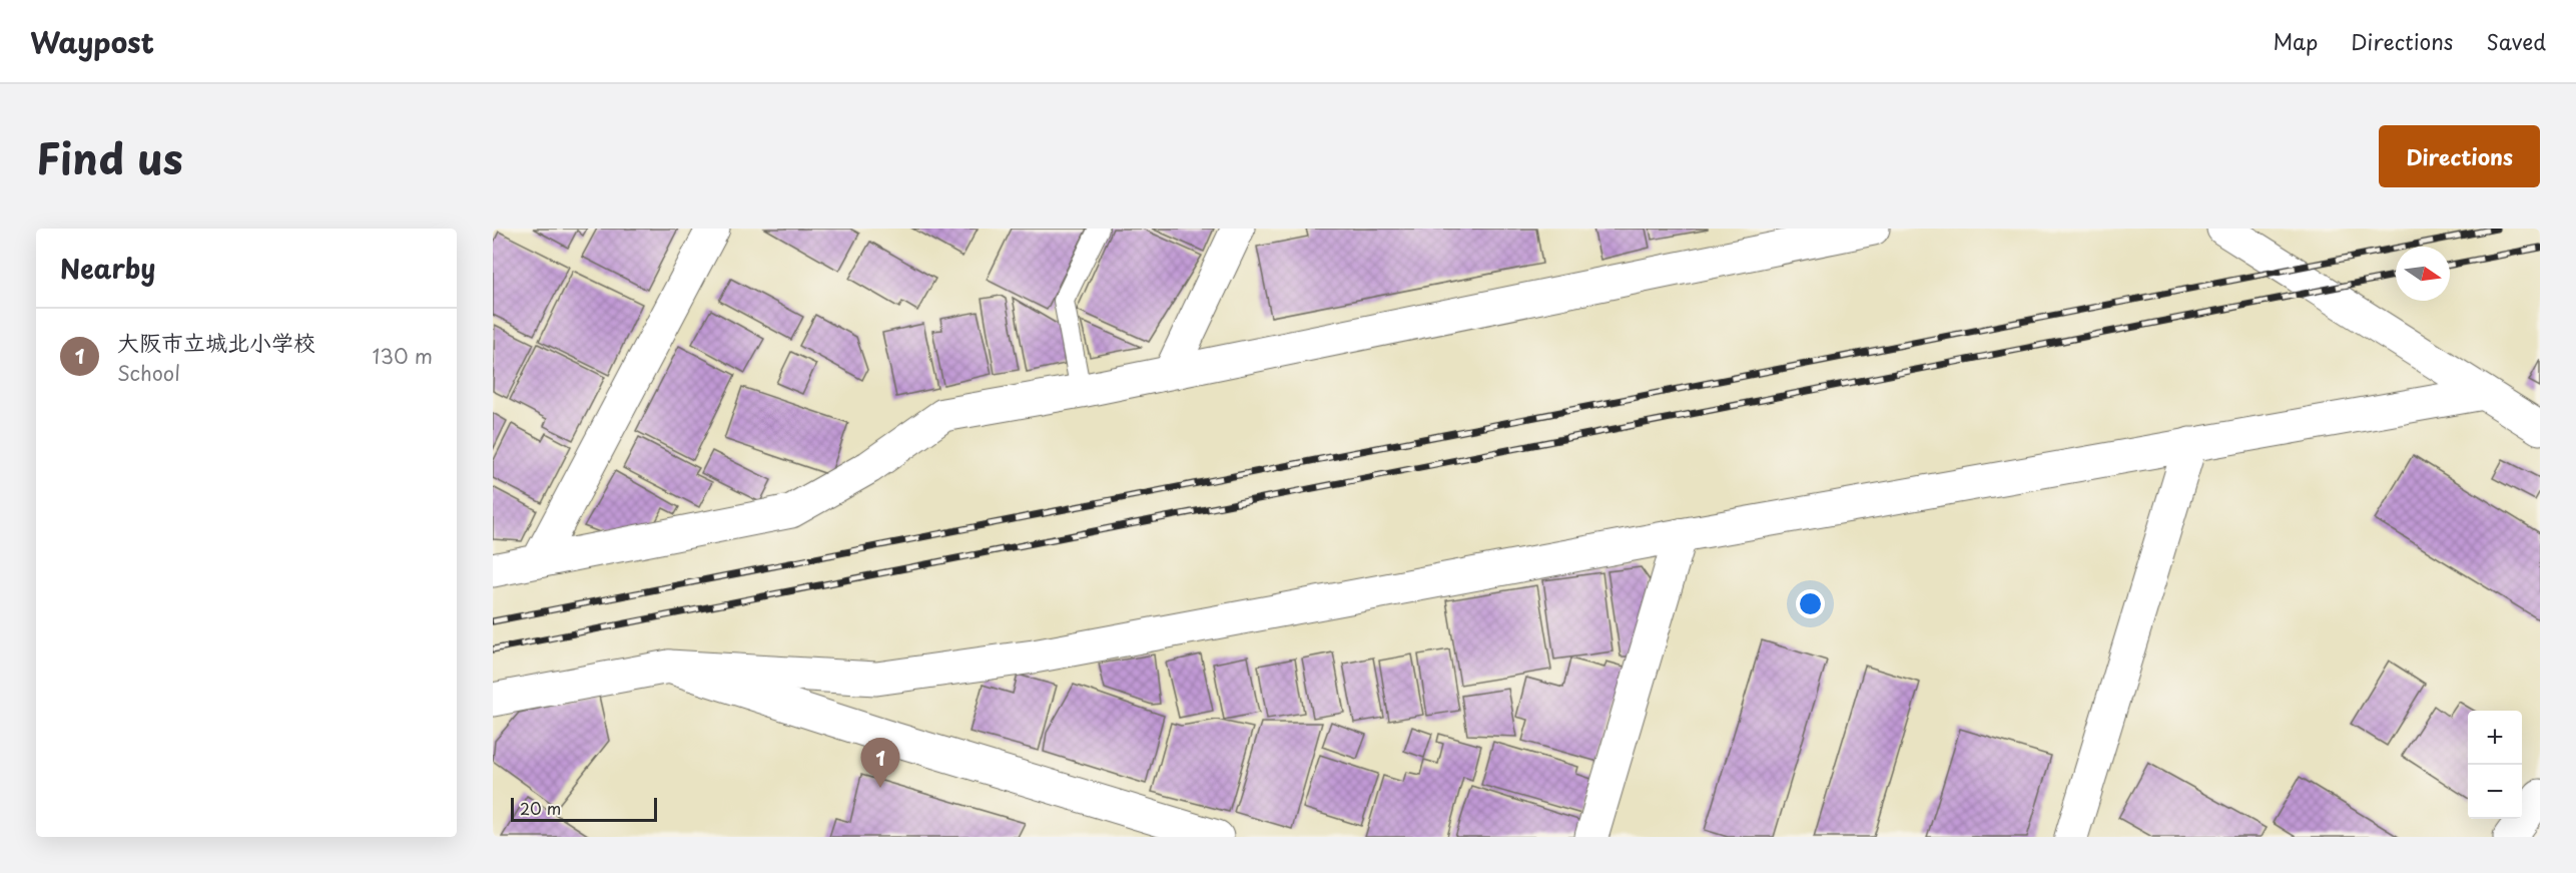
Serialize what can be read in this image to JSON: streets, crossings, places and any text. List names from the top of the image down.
{
  "scale_bar": "20 m",
  "north": "right",
  "page": {
    "header": "Waypost",
    "nav": ["Map", "Directions", "Saved"],
    "title": "Find us",
    "buttons": "Directions",
    "heading": "Nearby",
    "list": [
      {
        "mark": "1",
        "name": "大阪市立城北小学校",
        "note": "School",
        "value": "130 m"
      }
    ],
    "map_buttons": ["+", "−"],
    "pins": "1",
    "scale": "20 m"
  }
}
